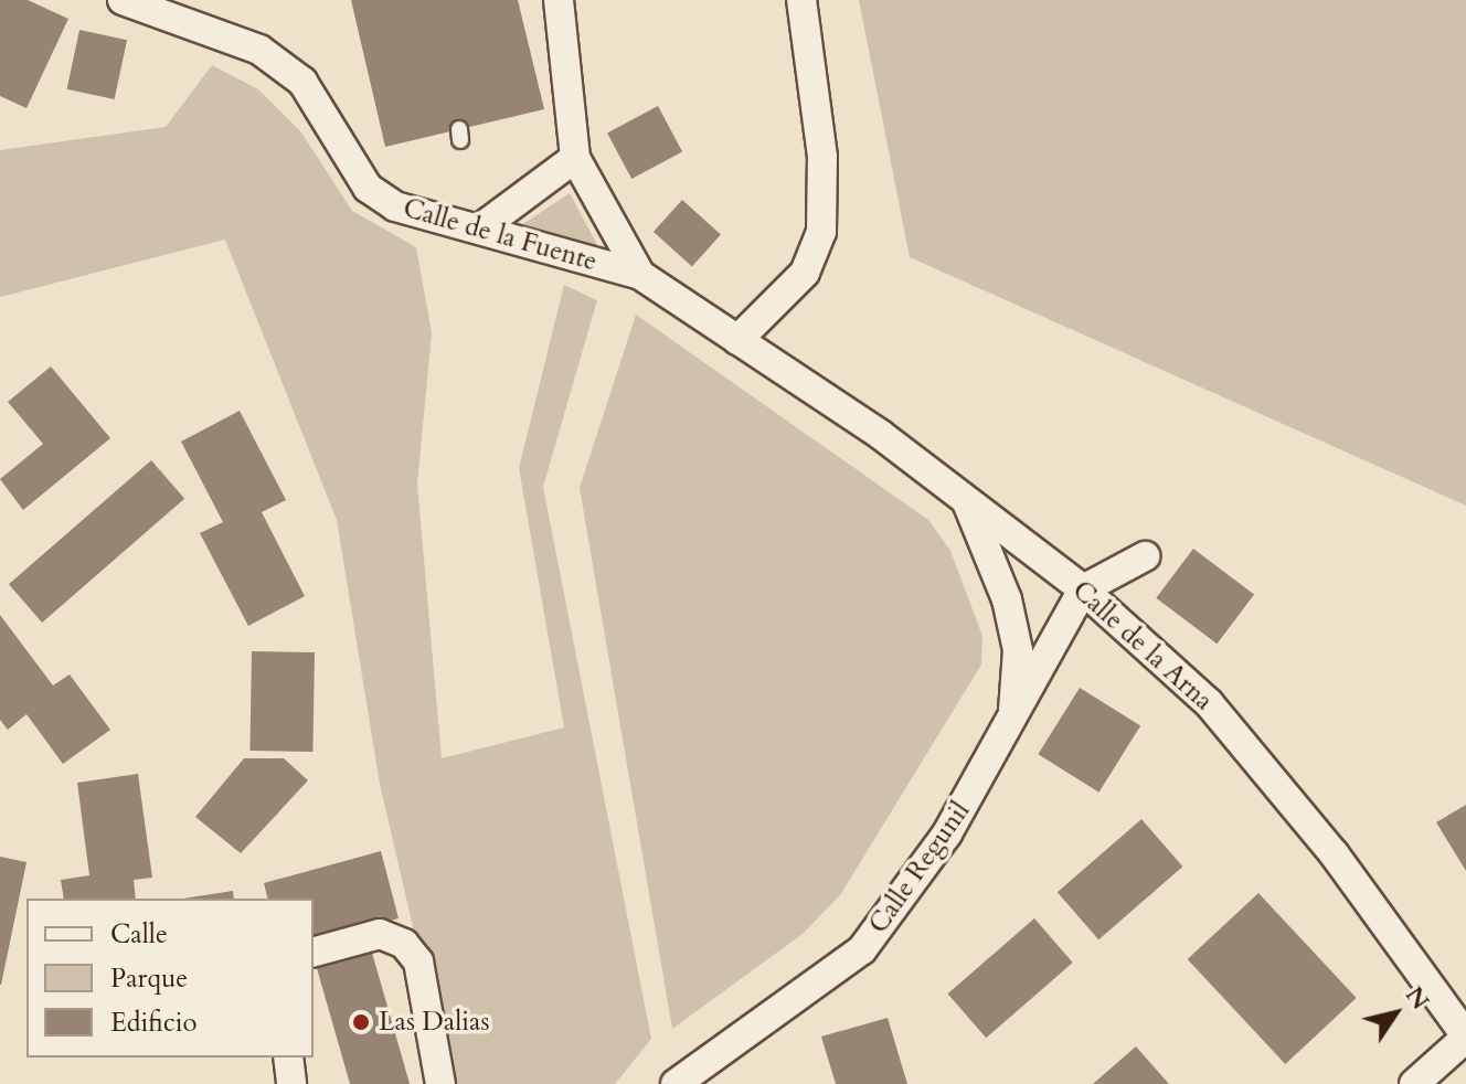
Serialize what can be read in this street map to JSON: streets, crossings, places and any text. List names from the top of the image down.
{
  "streets": {
    "street": ["Calle de la Fuente", "Calle de la Arna", "Calle Regunil"]
  },
  "crossings": [
    ["Calle de la Fuente", "Calle de la Arna"],
    ["Calle de la Arna", "Calle Regunil"]
  ],
  "places": ["Las Dalias"],
  "legend": ["Calle", "Parque", "Edificio"],
  "north": "top right"
}
